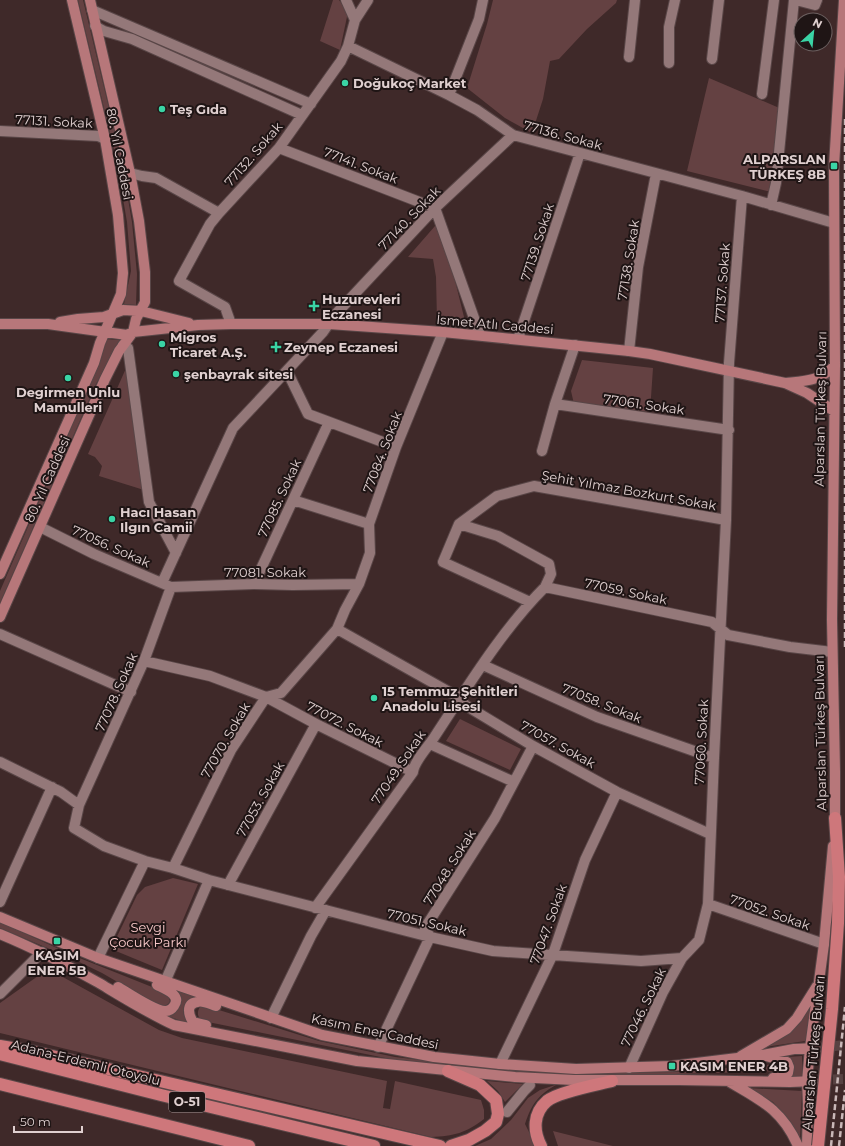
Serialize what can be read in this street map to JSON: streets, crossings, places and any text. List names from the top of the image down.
{
  "streets": {
    "highway": ["Alparslan Türkeş Bulvarı", "Adana-Erdemli Otoyolu", "O-51"],
    "main road": ["80. Yıl Caddesi", "İsmet Atlı Caddesi", "Kasım Ener Caddesi"],
    "street": [
      "77131. Sokak",
      "77136. Sokak",
      "77132. Sokak",
      "77141. Sokak",
      "77140. Sokak",
      "77139. Sokak",
      "77138. Sokak",
      "77137. Sokak",
      "77061. Sokak",
      "77084. Sokak",
      "Şehit Yılmaz Bozkurt Sokak",
      "77085. Sokak",
      "77056. Sokak",
      "77081. Sokak",
      "77059. Sokak",
      "77078. Sokak",
      "77058. Sokak",
      "77072. Sokak",
      "77070. Sokak",
      "77060. Sokak",
      "77057. Sokak",
      "77049. Sokak",
      "77053. Sokak",
      "77048. Sokak",
      "77052. Sokak",
      "77051. Sokak",
      "77047. Sokak",
      "77046. Sokak"
    ]
  },
  "crossings": [
    ["77131. Sokak", "80. Yıl Caddesi"],
    ["77136. Sokak", "77132. Sokak"],
    ["77136. Sokak", "77140. Sokak"],
    ["77136. Sokak", "77139. Sokak"],
    ["77136. Sokak", "77138. Sokak"],
    ["77136. Sokak", "77137. Sokak"],
    ["77136. Sokak", "Alparslan Türkeş Bulvarı"],
    ["80. Yıl Caddesi", "İsmet Atlı Caddesi"],
    ["80. Yıl Caddesi", "77056. Sokak"],
    ["77132. Sokak", "77141. Sokak"],
    ["77132. Sokak", "İsmet Atlı Caddesi"],
    ["77141. Sokak", "77140. Sokak"],
    ["77140. Sokak", "İsmet Atlı Caddesi"],
    ["77140. Sokak", "77078. Sokak"],
    ["77139. Sokak", "İsmet Atlı Caddesi"],
    ["77138. Sokak", "İsmet Atlı Caddesi"],
    ["77137. Sokak", "İsmet Atlı Caddesi"],
    ["77137. Sokak", "77061. Sokak"],
    ["77137. Sokak", "77060. Sokak"],
    ["İsmet Atlı Caddesi", "77084. Sokak"],
    ["77061. Sokak", "77060. Sokak"],
    ["Alparslan Türkeş Bulvarı", "77059. Sokak"],
    ["Alparslan Türkeş Bulvarı", "77052. Sokak"],
    ["77084. Sokak", "77081. Sokak"],
    ["77084. Sokak", "77070. Sokak"],
    ["Şehit Yılmaz Bozkurt Sokak", "77060. Sokak"],
    ["77085. Sokak", "77081. Sokak"],
    ["77056. Sokak", "77081. Sokak"],
    ["77056. Sokak", "77078. Sokak"],
    ["77081. Sokak", "77078. Sokak"],
    ["77081. Sokak", "77070. Sokak"],
    ["77059. Sokak", "77060. Sokak"],
    ["77078. Sokak", "77072. Sokak"],
    ["77078. Sokak", "77051. Sokak"],
    ["77058. Sokak", "77060. Sokak"],
    ["77058. Sokak", "77049. Sokak"],
    ["77072. Sokak", "77070. Sokak"],
    ["77072. Sokak", "77049. Sokak"],
    ["77072. Sokak", "77053. Sokak"],
    ["77070. Sokak", "77057. Sokak"],
    ["77070. Sokak", "77051. Sokak"],
    ["77060. Sokak", "77057. Sokak"],
    ["77060. Sokak", "77052. Sokak"],
    ["77060. Sokak", "77051. Sokak"],
    ["77060. Sokak", "77046. Sokak"],
    ["77057. Sokak", "77049. Sokak"],
    ["77057. Sokak", "77048. Sokak"],
    ["77057. Sokak", "77047. Sokak"],
    ["77049. Sokak", "77051. Sokak"],
    ["77053. Sokak", "77051. Sokak"],
    ["77048. Sokak", "77051. Sokak"],
    ["77048. Sokak", "Kasım Ener Caddesi"],
    ["77051. Sokak", "77047. Sokak"],
    ["77051. Sokak", "77046. Sokak"],
    ["77047. Sokak", "Kasım Ener Caddesi"],
    ["77046. Sokak", "Kasım Ener Caddesi"]
  ],
  "parks": ["Sevgi Çocuk Parkı"],
  "places": {
    "other": [
      "Doğukoç Market",
      "Teş Gıda",
      "Migros Ticaret A.Ş.",
      "şenbayrak sitesi",
      "Degirmen Unlu Mamulleri",
      "Hacı Hasan Ilgın Camii",
      "15 Temmuz Şehitleri Anadolu Lisesi"
    ],
    "transit": ["ALPARSLAN TÜRKEŞ 8B", "KASIM ENER 5B", "KASIM ENER 4B"],
    "health": ["Huzurevleri Eczanesi", "Zeynep Eczanesi"]
  },
  "scale_bar": "50 m",
  "north": "top right"
}
